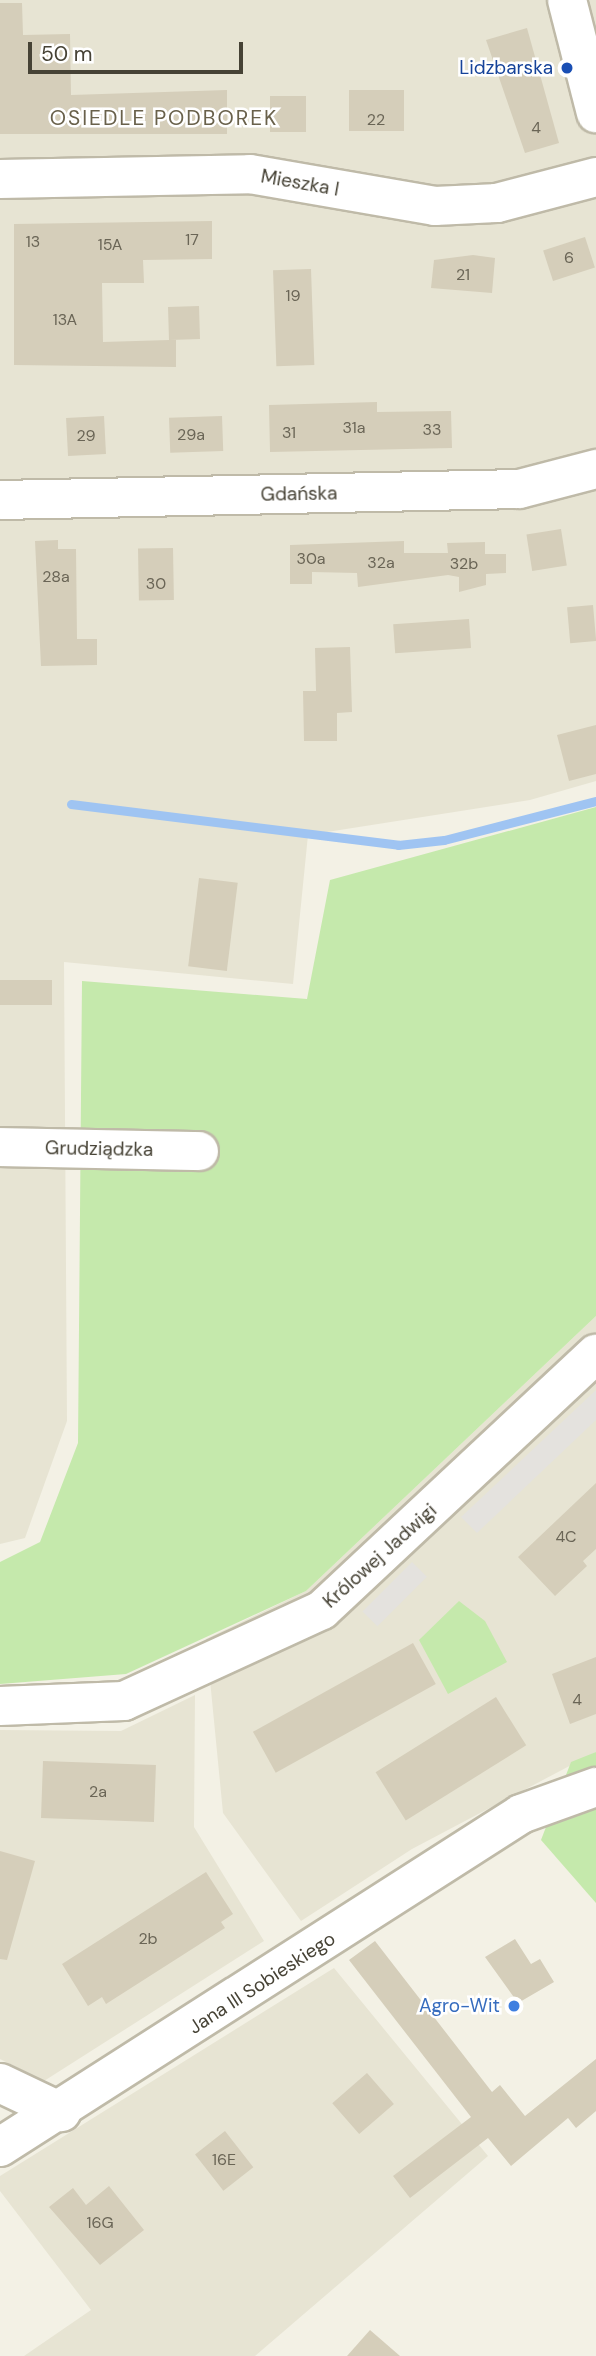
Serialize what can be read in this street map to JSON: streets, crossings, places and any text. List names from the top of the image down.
{
  "streets": {
    "street": [
      "Mieszka I",
      "Gdańska",
      "Grudziądzka",
      "Królowej Jadwigi",
      "Jana III Sobieskiego"
    ]
  },
  "districts": ["OSIEDLE PODBOREK"],
  "places": ["Lidzbarska", "Agro-Wit"],
  "house_numbers": [
    "22",
    "4",
    "17",
    "13",
    "15A",
    "6",
    "21",
    "19",
    "13A",
    "31a",
    "33",
    "31",
    "29a",
    "29",
    "30a",
    "32a",
    "32b",
    "28a",
    "30",
    "4C",
    "4",
    "2a",
    "2b",
    "16E",
    "16G"
  ],
  "scale_bar": "50 m"
}
